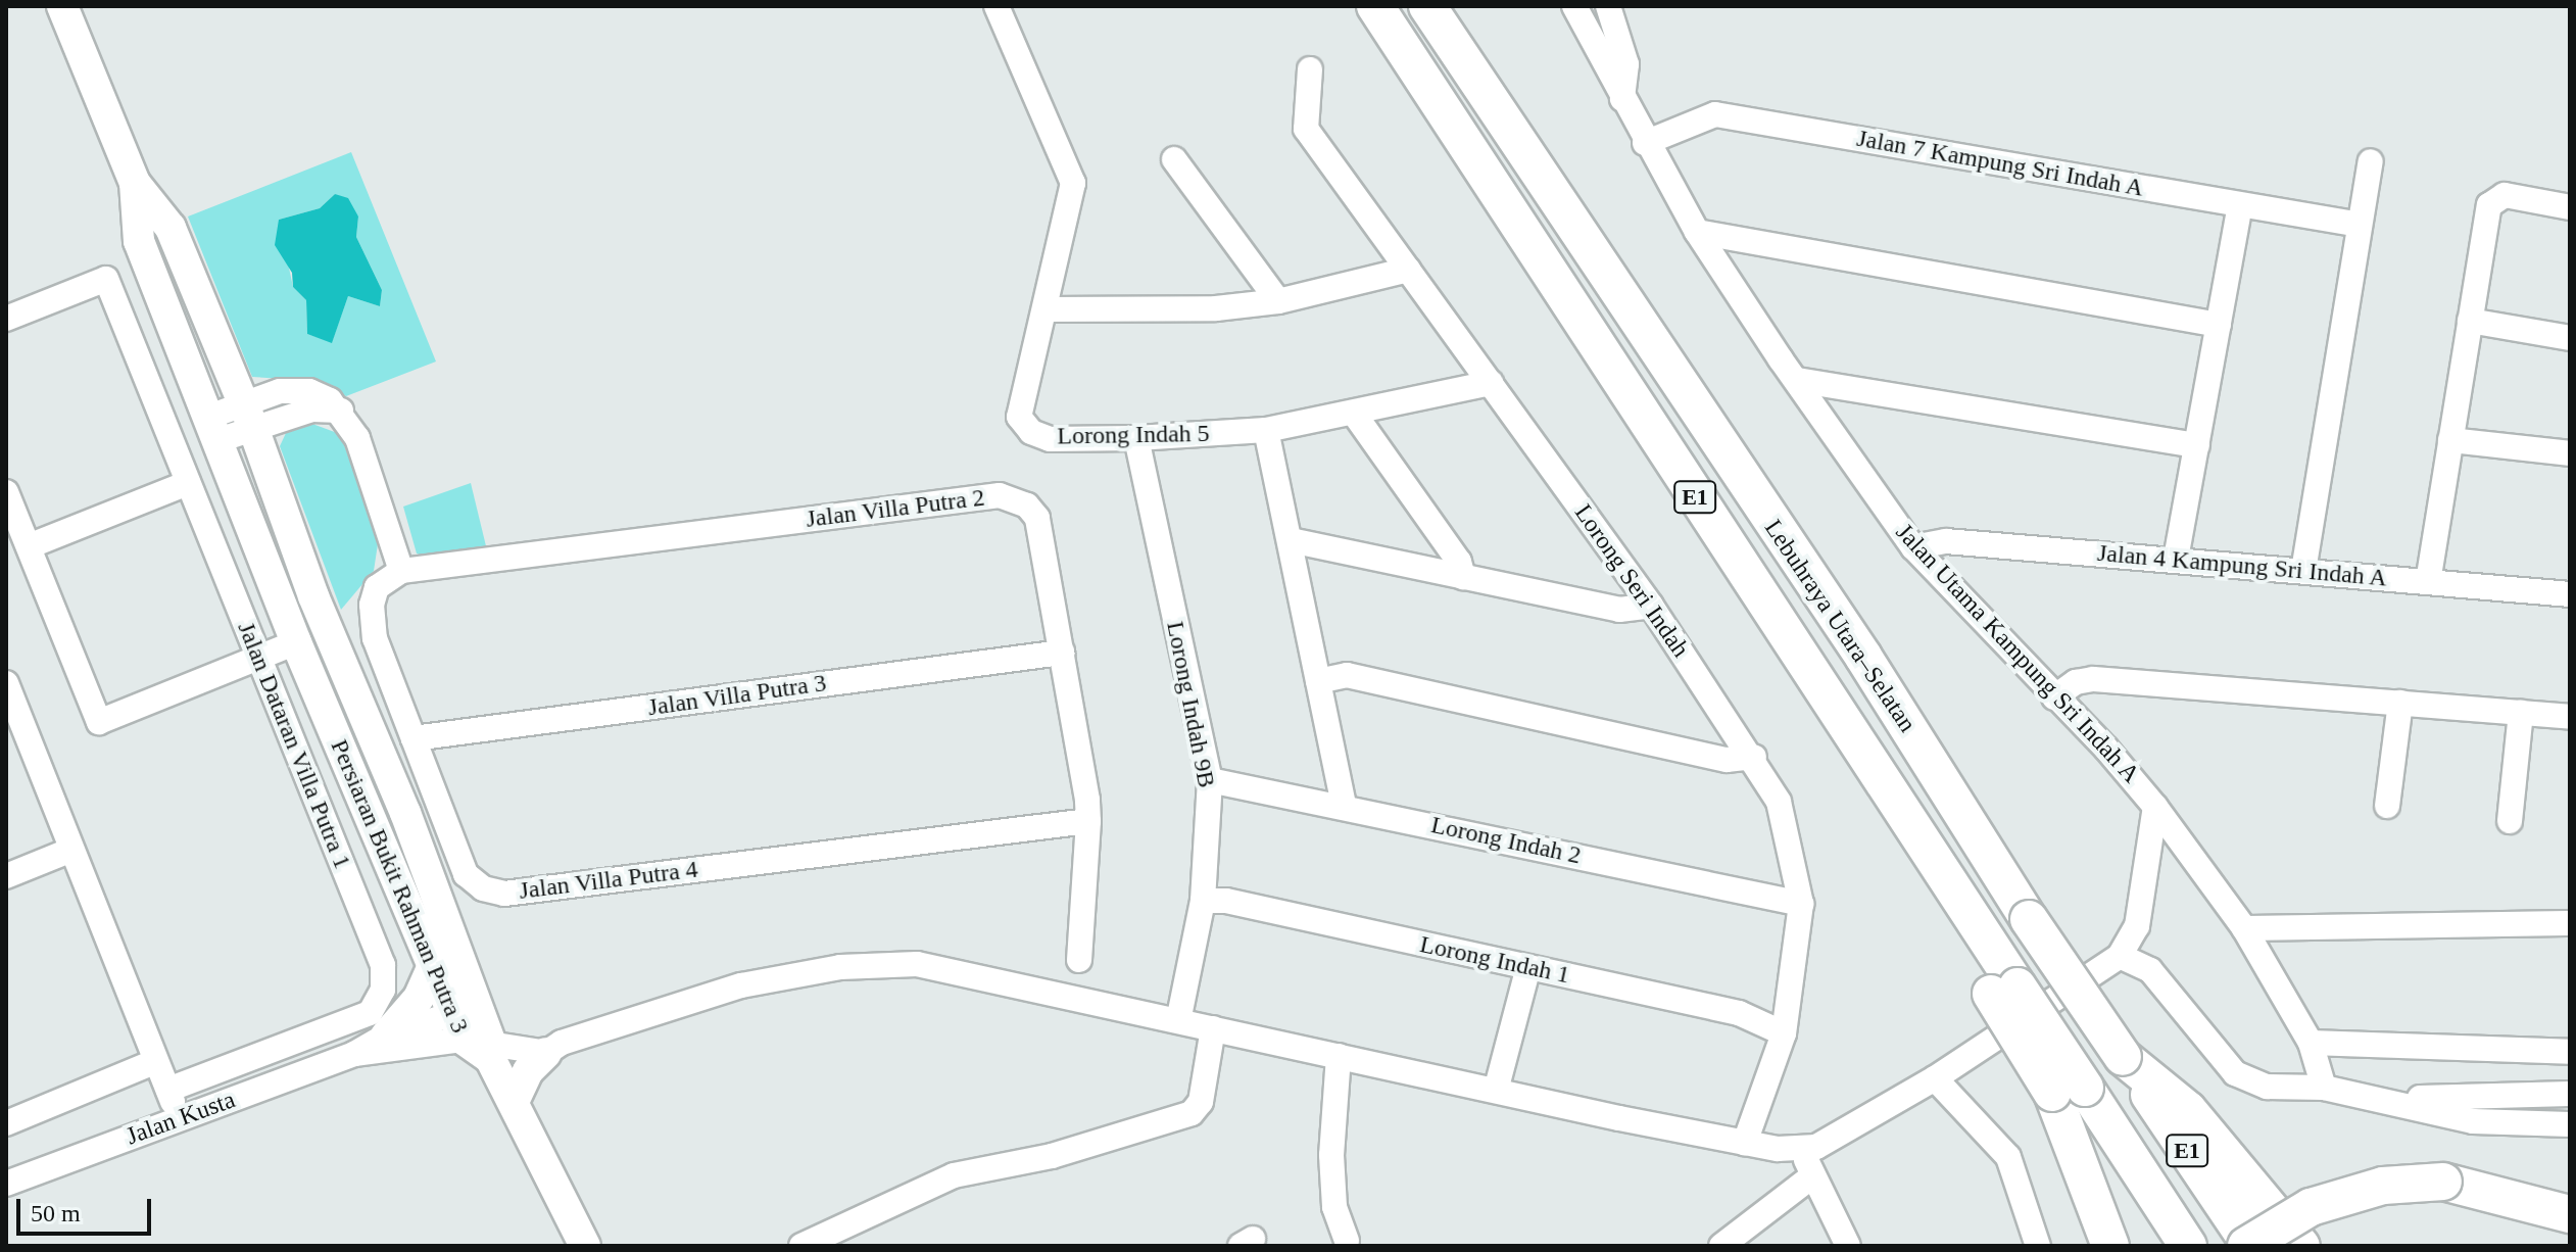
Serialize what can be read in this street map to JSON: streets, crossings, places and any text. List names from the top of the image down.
{
  "streets": {
    "highway": ["E1", "Lebuhraya Utara–Selatan"],
    "main road": ["Persiaran Bukit Rahman Putra 3"],
    "street": [
      "Jalan 7 Kampung Sri Indah A",
      "Lorong Indah 5",
      "Jalan Villa Putra 2",
      "Jalan 4 Kampung Sri Indah A",
      "Lorong Seri Indah",
      "Jalan Utama Kampung Sri Indah A",
      "Jalan Villa Putra 3",
      "Lorong Indah 9B",
      "Jalan Dataran Villa Putra 1",
      "Lorong Indah 2",
      "Jalan Villa Putra 4",
      "Lorong Indah 1",
      "Jalan Kusta"
    ]
  },
  "crossings": [
    ["Jalan 7 Kampung Sri Indah A", "Jalan Utama Kampung Sri Indah A"],
    ["Lorong Indah 5", "Lorong Seri Indah"],
    ["Lorong Indah 5", "Lorong Indah 9B"],
    ["E1", "Lebuhraya Utara–Selatan"],
    ["Jalan Villa Putra 2", "Jalan Villa Putra 3"],
    ["Jalan Villa Putra 2", "Jalan Villa Putra 4"],
    ["Jalan 4 Kampung Sri Indah A", "Jalan Utama Kampung Sri Indah A"],
    ["Lorong Seri Indah", "Lorong Indah 2"],
    ["Lorong Seri Indah", "Lorong Indah 1"],
    ["Jalan Villa Putra 3", "Jalan Villa Putra 4"],
    ["Lorong Indah 9B", "Lorong Indah 2"],
    ["Lorong Indah 9B", "Lorong Indah 1"],
    ["Persiaran Bukit Rahman Putra 3", "Jalan Kusta"]
  ],
  "scale_bar": "50 m"
}
